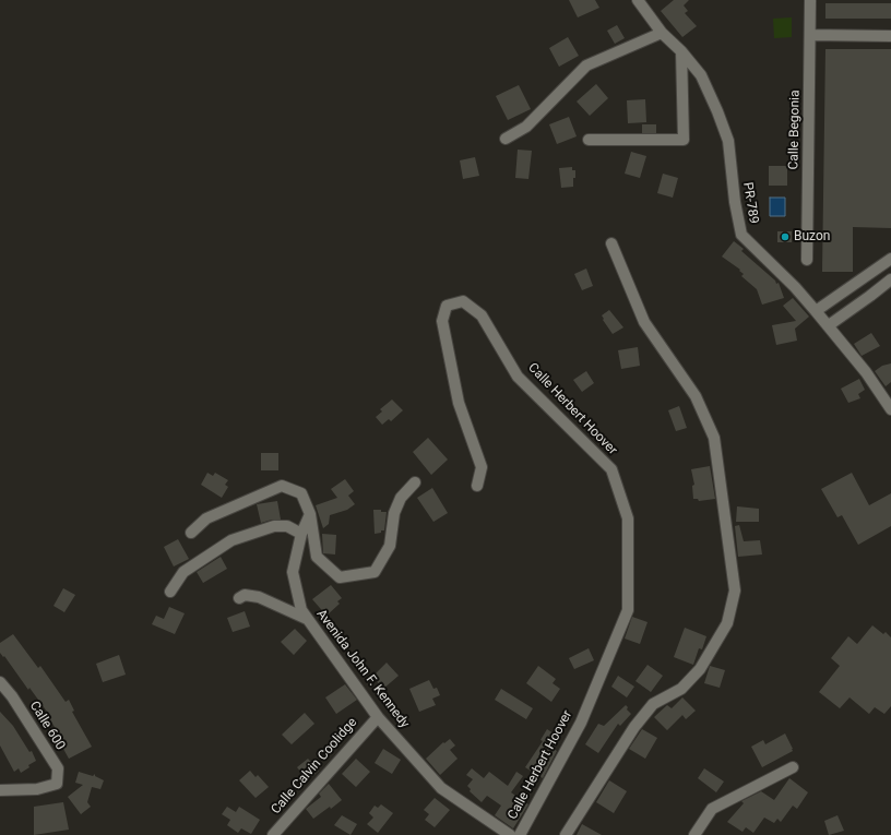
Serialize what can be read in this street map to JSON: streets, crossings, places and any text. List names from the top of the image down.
{
  "streets": {
    "street": [
      "Calle Begonia",
      "PR-789",
      "Calle Herbert Hoover",
      "Avenida John F. Kennedy",
      "Calle 600",
      "Calle Calvin Coolidge"
    ]
  },
  "crossings": [
    ["Avenida John F. Kennedy", "Calle Calvin Coolidge"]
  ],
  "places": ["Buzon"]
}
